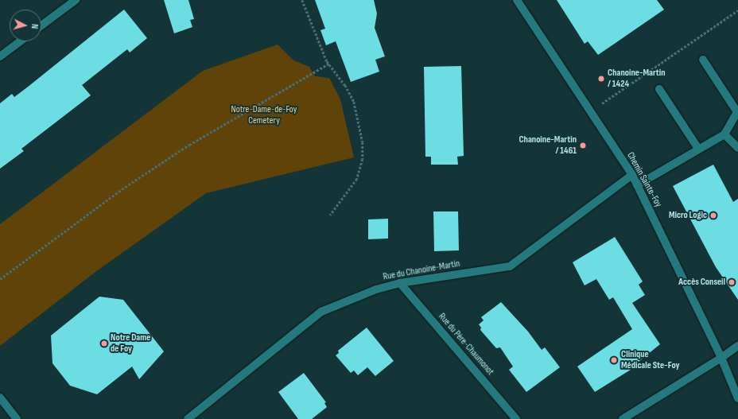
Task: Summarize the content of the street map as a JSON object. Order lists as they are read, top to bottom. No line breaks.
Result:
{"streets":{"street":["Chemin Sainte-Foy","Rue du Chanoine-Martin","Rue du Père-Chaumonot"]},"crossings":[["Chemin Sainte-Foy","Rue du Chanoine-Martin"],["Rue du Chanoine-Martin","Rue du Père-Chaumonot"]],"parks":["Notre-Dame-de-Foy Cemetery"],"places":["Chanoine-Martin / 1424","Chanoine-Martin / 1461","Micro Logic","Accès Conseil","Notre Dame de Foy","Clinique Médicale Ste-Foy"],"north":"right"}
